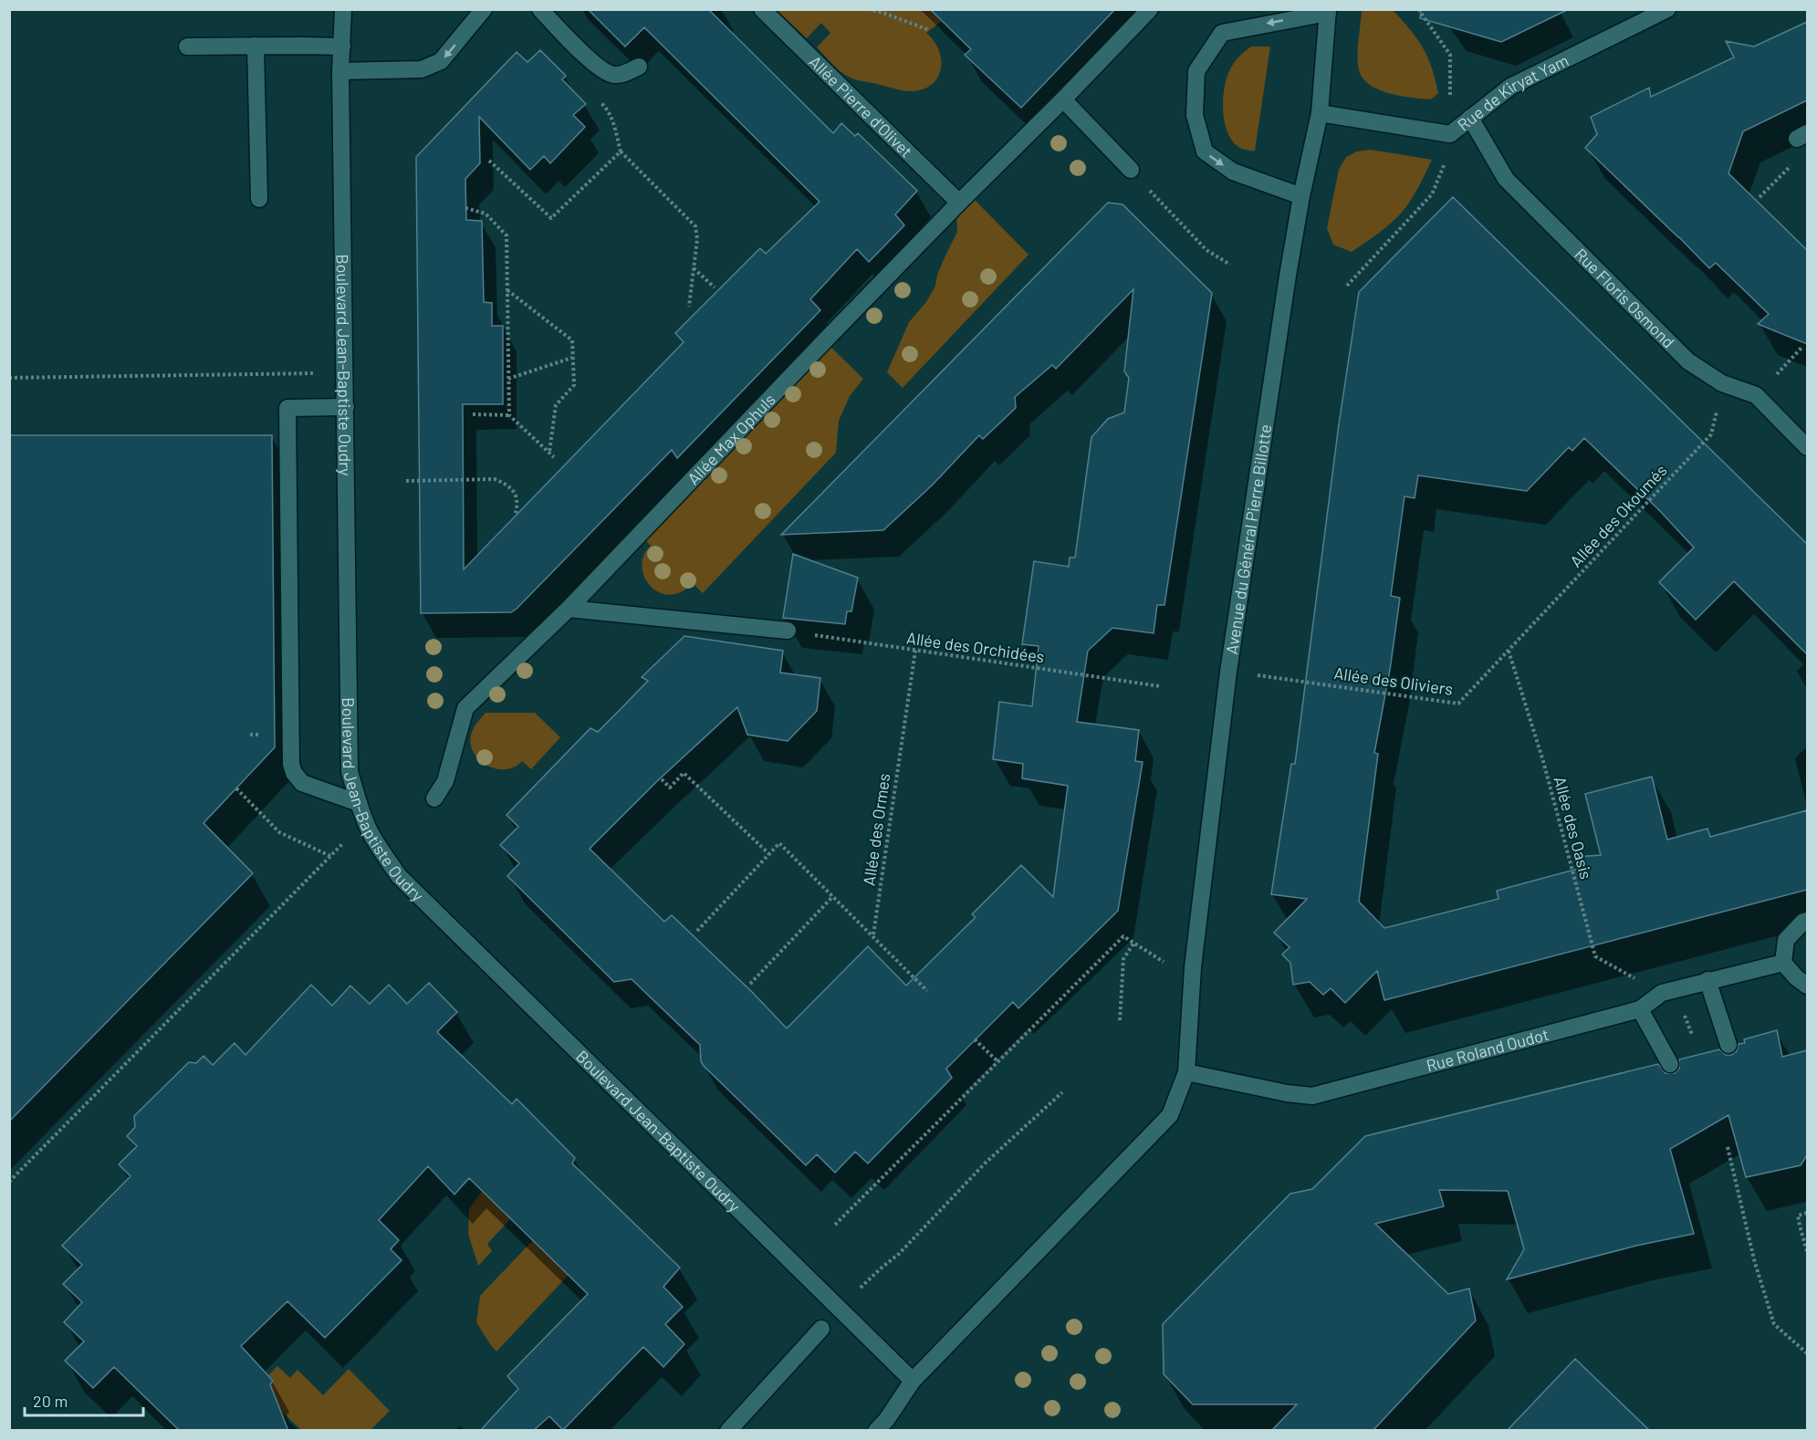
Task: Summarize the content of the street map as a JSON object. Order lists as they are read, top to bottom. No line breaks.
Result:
{"streets":{"street":["Rue de Kiryat Yam","Allée Pierre d'Olivet","Rue Floris Osmond","Boulevard Jean-Baptiste Oudry","Allée Max Ophuls","Avenue du Général Pierre Billotte","Rue Roland Oudot"],"path":["Allée des Okoumés","Allée des Orchidées","Allée des Oliviers","Allée des Oasis","Allée des Ormes"]},"crossings":[["Rue de Kiryat Yam","Rue Floris Osmond"],["Rue de Kiryat Yam","Avenue du Général Pierre Billotte"],["Allée Pierre d'Olivet","Allée Max Ophuls"],["Rue Floris Osmond","Allée des Okoumés"],["Boulevard Jean-Baptiste Oudry","Avenue du Général Pierre Billotte"],["Allée des Okoumés","Allée des Oliviers"],["Allée des Okoumés","Allée des Oasis"],["Avenue du Général Pierre Billotte","Rue Roland Oudot"],["Allée des Orchidées","Allée des Ormes"],["Allée des Oliviers","Allée des Oasis"]],"scale_bar":"20 m"}
